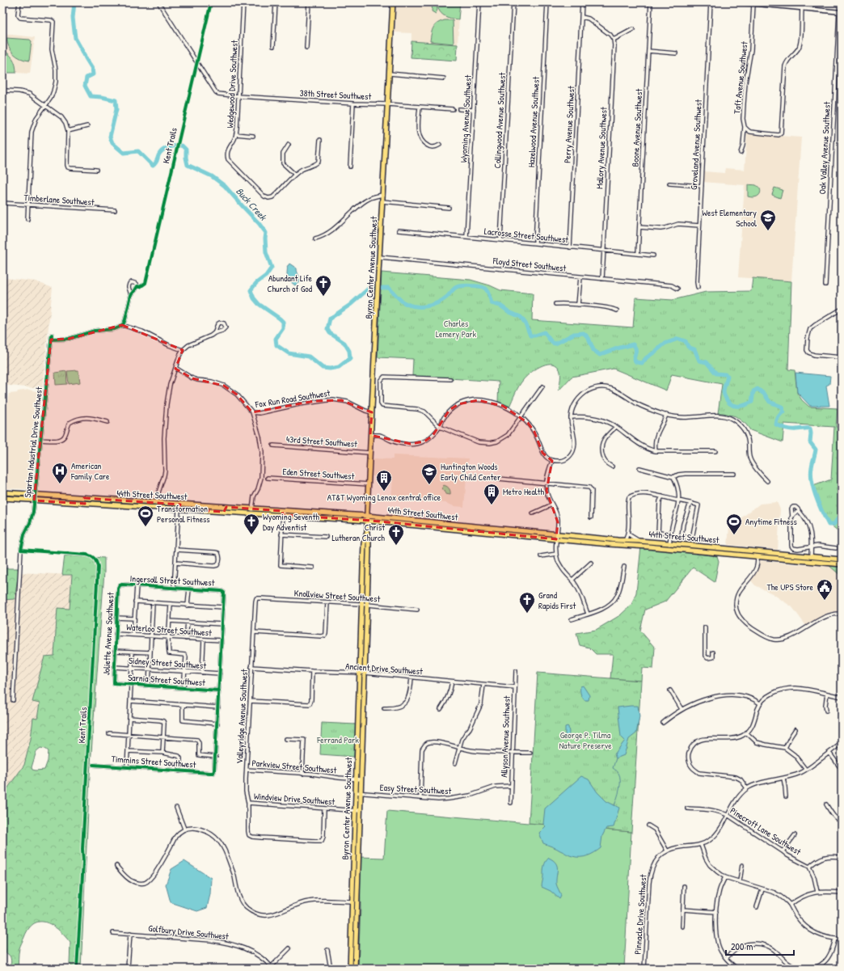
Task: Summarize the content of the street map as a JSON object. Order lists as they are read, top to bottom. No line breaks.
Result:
{"streets":{"main road":["Byron Center Avenue Southwest","44th Street Southwest"],"street":["Taft Avenue Southwest","Wedgewood Drive Southwest","38th Street Southwest","Wyoming Avenue Southwest","Collingwood Avenue Southwest","Hazelwood Avenue Southwest","Perry Avenue Southwest","Boone Avenue Southwest","Groveland Avenue Southwest","Mallory Avenue Southwest","Oak Valley Avenue Southwest","Timberlane Southwest","Lacrosse Street Southwest","Floyd Street Southwest","Fox Run Road Southwest","43rd Street Southwest","Spartan Industrial Drive Southwest","Eden Street Southwest","Ingersoll Street Southwest","Knollview Street Southwest","Waterloo Street Southwest","Joliette Avenue Southwest","Sidney Street Southwest","Ancient Drive Southwest","Sarnia Street Southwest","Valleyridge Avenue Southwest","Allyson Avenue Southwest","Timmins Street Southwest","Parkview Street Southwest","Easy Street Southwest","Windview Drive Southwest","Pinecroft Lane Southwest","Pinnacle Drive Southwest","Golfbury Drive Southwest"],"cycle path":["Kent Trails"]},"crossings":[["Wedgewood Drive Southwest","38th Street Southwest"],["38th Street Southwest","Byron Center Avenue Southwest"],["Wyoming Avenue Southwest","Lacrosse Street Southwest"],["Collingwood Avenue Southwest","Lacrosse Street Southwest"],["Hazelwood Avenue Southwest","Lacrosse Street Southwest"],["Perry Avenue Southwest","Lacrosse Street Southwest"],["Boone Avenue Southwest","Lacrosse Street Southwest"],["Mallory Avenue Southwest","Lacrosse Street Southwest"],["Mallory Avenue Southwest","Floyd Street Southwest"],["Floyd Street Southwest","Byron Center Avenue Southwest"],["Byron Center Avenue Southwest","Fox Run Road Southwest"],["Byron Center Avenue Southwest","43rd Street Southwest"],["Byron Center Avenue Southwest","Eden Street Southwest"],["Byron Center Avenue Southwest","44th Street Southwest"],["Byron Center Avenue Southwest","Knollview Street Southwest"],["Byron Center Avenue Southwest","Ancient Drive Southwest"],["Byron Center Avenue Southwest","Parkview Street Southwest"],["Byron Center Avenue Southwest","Easy Street Southwest"],["Byron Center Avenue Southwest","Windview Drive Southwest"],["Spartan Industrial Drive Southwest","44th Street Southwest"],["Ingersoll Street Southwest","Joliette Avenue Southwest"],["Knollview Street Southwest","Valleyridge Avenue Southwest"],["Waterloo Street Southwest","Joliette Avenue Southwest"],["Joliette Avenue Southwest","Sidney Street Southwest"],["Joliette Avenue Southwest","Sarnia Street Southwest"],["Ancient Drive Southwest","Valleyridge Avenue Southwest"],["Ancient Drive Southwest","Allyson Avenue Southwest"],["Valleyridge Avenue Southwest","Parkview Street Southwest"],["Valleyridge Avenue Southwest","Windview Drive Southwest"],["Allyson Avenue Southwest","Easy Street Southwest"]],"water":["Buck Creek"],"parks":["Charles Lemery Park","George P. Tilma Nature Preserve","Ferrand Park"],"places":{"school or university":["West Elementary School","Huntington Woods Early Child Center"],"church":["Abundant Life Church of God","Wyoming Seventh Day Adventist","Christ Lutheran Church","Grand Rapids First"],"hospital":["American Family Care"],"building":["AT&T Wyoming Lenox central office","Metro Health"],"sports":["Transformation Personal Fitness","Anytime Fitness"],"public building":["The UPS Store"]},"scale_bar":"200 m"}
